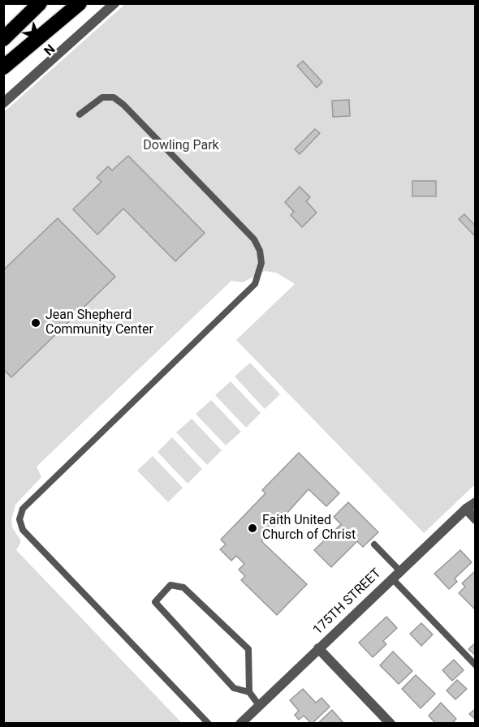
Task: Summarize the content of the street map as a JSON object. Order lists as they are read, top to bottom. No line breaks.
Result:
{"streets":{"street":["175TH STREET"]},"parks":["Dowling Park"],"places":["Jean Shepherd Community Center","Faith United Church of Christ"],"north":"bottom right"}
